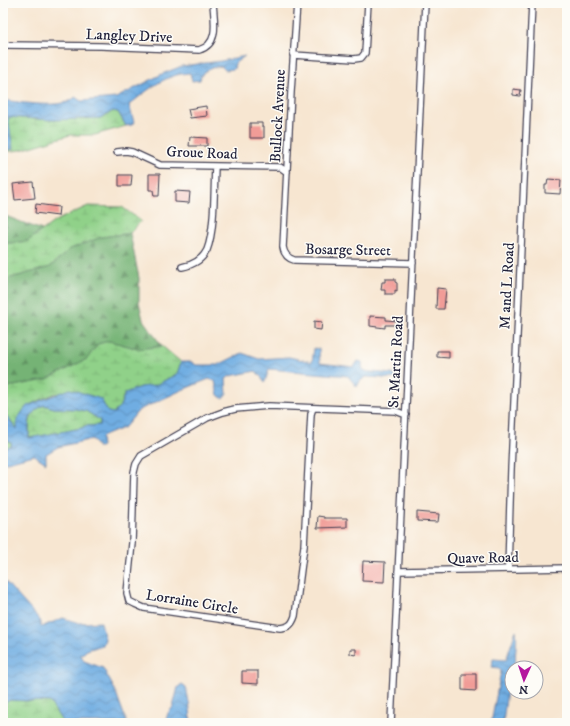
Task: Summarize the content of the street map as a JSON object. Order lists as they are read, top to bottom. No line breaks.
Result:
{"streets":{"street":["Langley Drive","Bullock Avenue","Groue Road","Bosarge Street","M and L Road","St Martin Road","Quave Road","Lorraine Circle"]},"crossings":[["Bullock Avenue","Groue Road"],["Bullock Avenue","Bosarge Street"],["Bosarge Street","St Martin Road"],["M and L Road","Quave Road"],["St Martin Road","Quave Road"],["St Martin Road","Lorraine Circle"]],"north":"bottom"}
